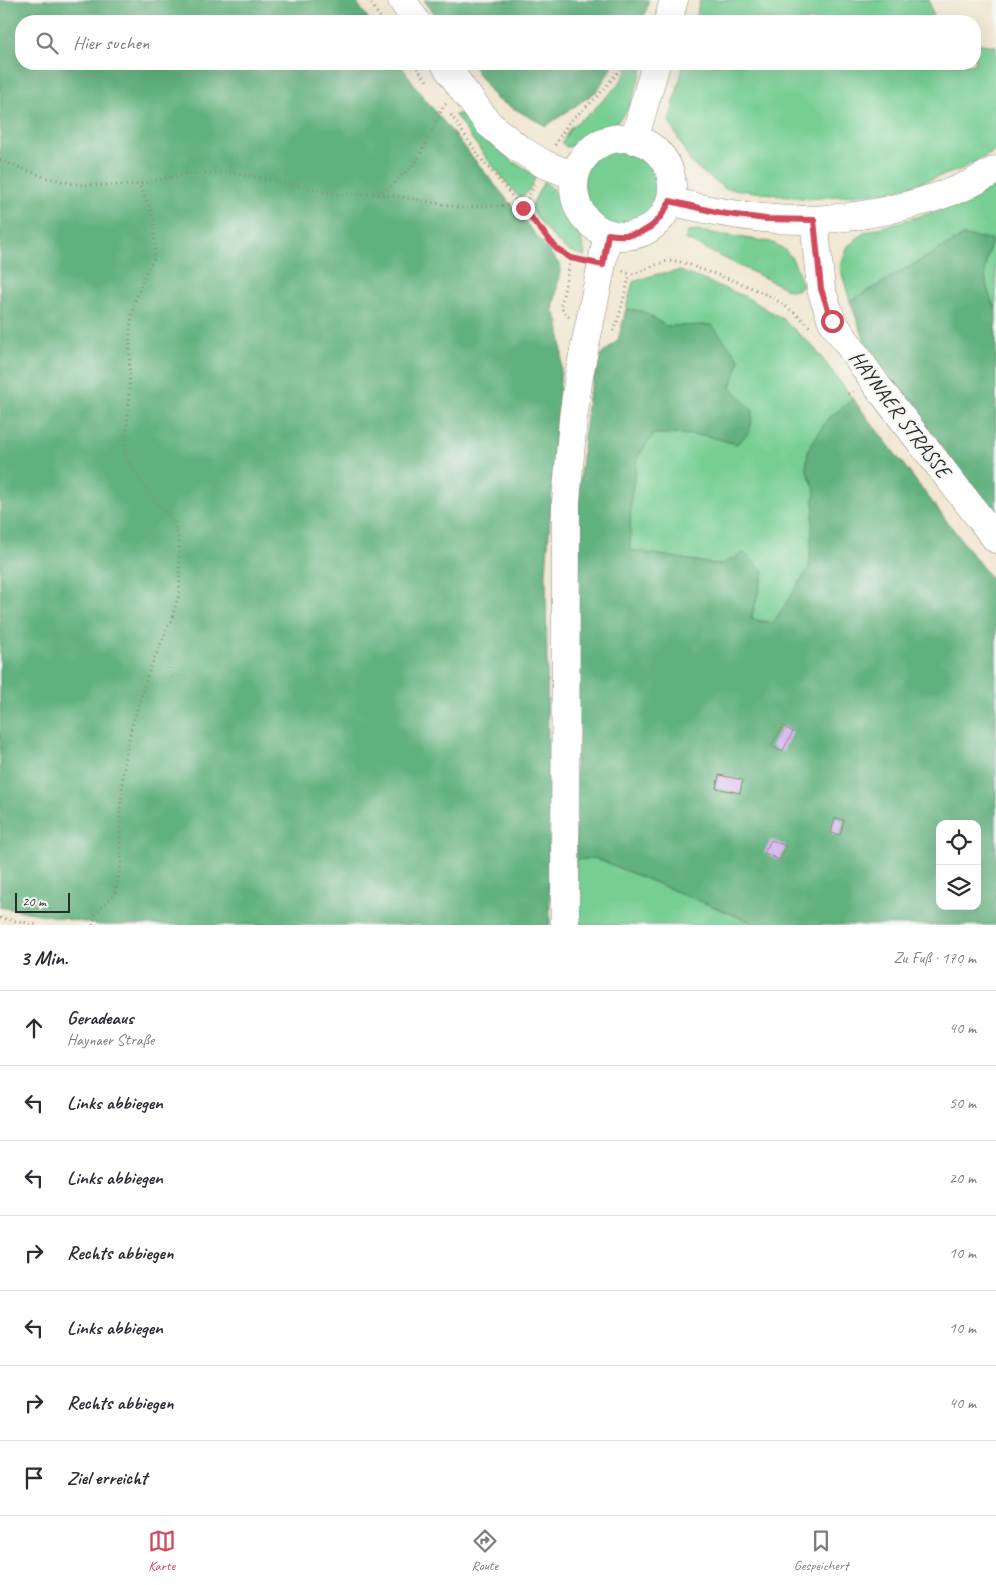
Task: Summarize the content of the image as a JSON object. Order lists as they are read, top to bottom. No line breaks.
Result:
{"streets":{"street":["HAYNAER STRASSE"]},"scale_bar":"20 m","page":{"search":"Hier suchen","scale":"20 m","heading":["3 Min.","Zu Fuß · 170 m"],"list":[["Geradeaus","Haynaer Straße","40 m"],["Links abbiegen","50 m"],["Links abbiegen","20 m"],["Rechts abbiegen","10 m"],["Links abbiegen","10 m"],["Rechts abbiegen","40 m"],"Ziel erreicht"],"nav":["Karte","Route","Gespeichert"]}}
